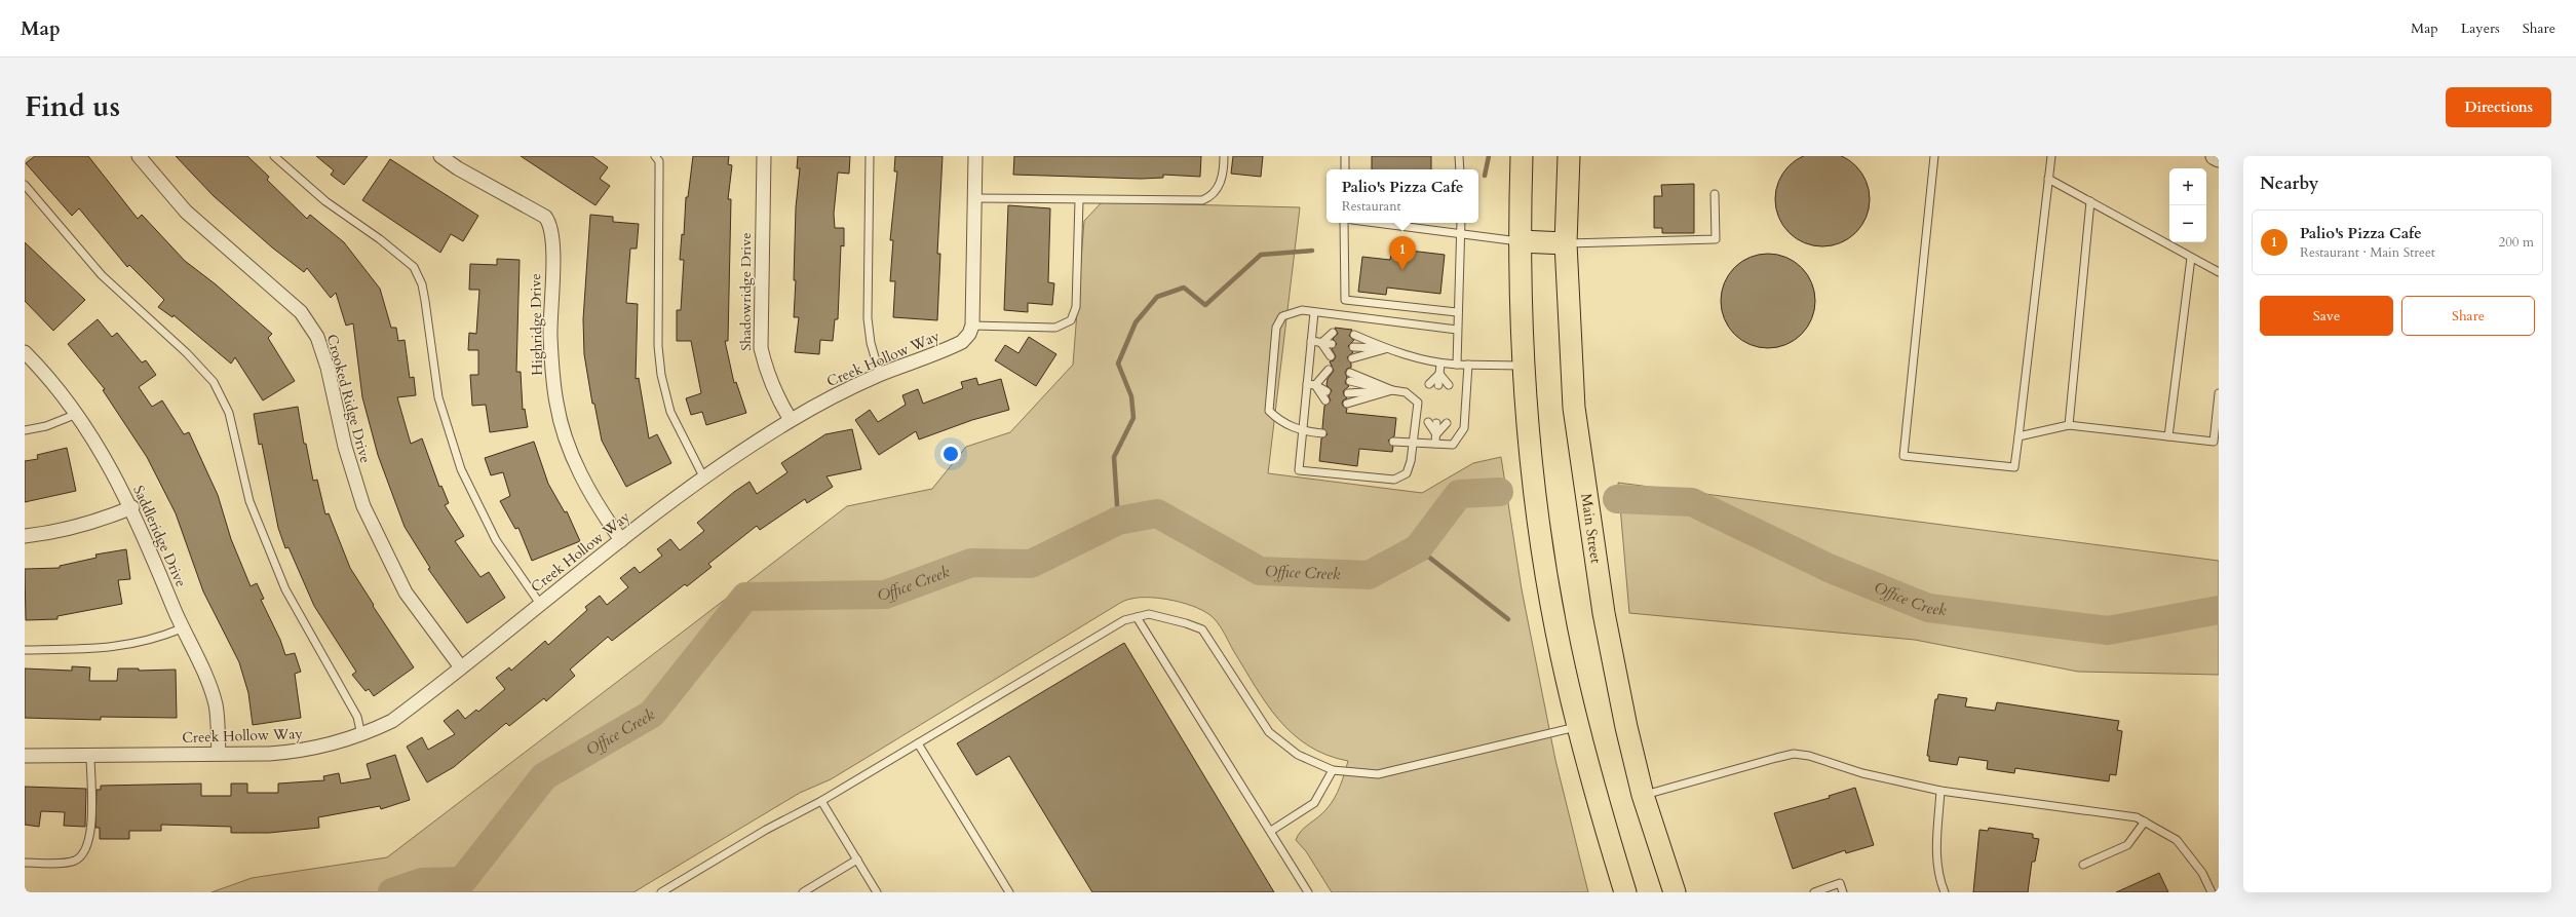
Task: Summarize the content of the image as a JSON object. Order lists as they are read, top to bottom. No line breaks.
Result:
{"streets":{"main road":["Main Street"],"street":["Shadowridge Drive","Highridge Drive","Creek Hollow Way","Crooked Ridge Drive","Saddleridge Drive"]},"crossings":[["Shadowridge Drive","Creek Hollow Way"],["Highridge Drive","Creek Hollow Way"],["Creek Hollow Way","Crooked Ridge Drive"],["Creek Hollow Way","Saddleridge Drive"]],"water":["Office Creek"],"page":{"header":"Map","nav":["Map","Layers","Share"],"title":"Find us","buttons":["Directions",["Save","Share"]],"heading":"Nearby","map_buttons":["+","−"],"popup":["Palio's Pizza Cafe","Restaurant"],"list":[{"mark":"1","name":"Palio's Pizza Cafe","note":"Restaurant · Main Street","value":"200 m"}],"pins":"1"}}
